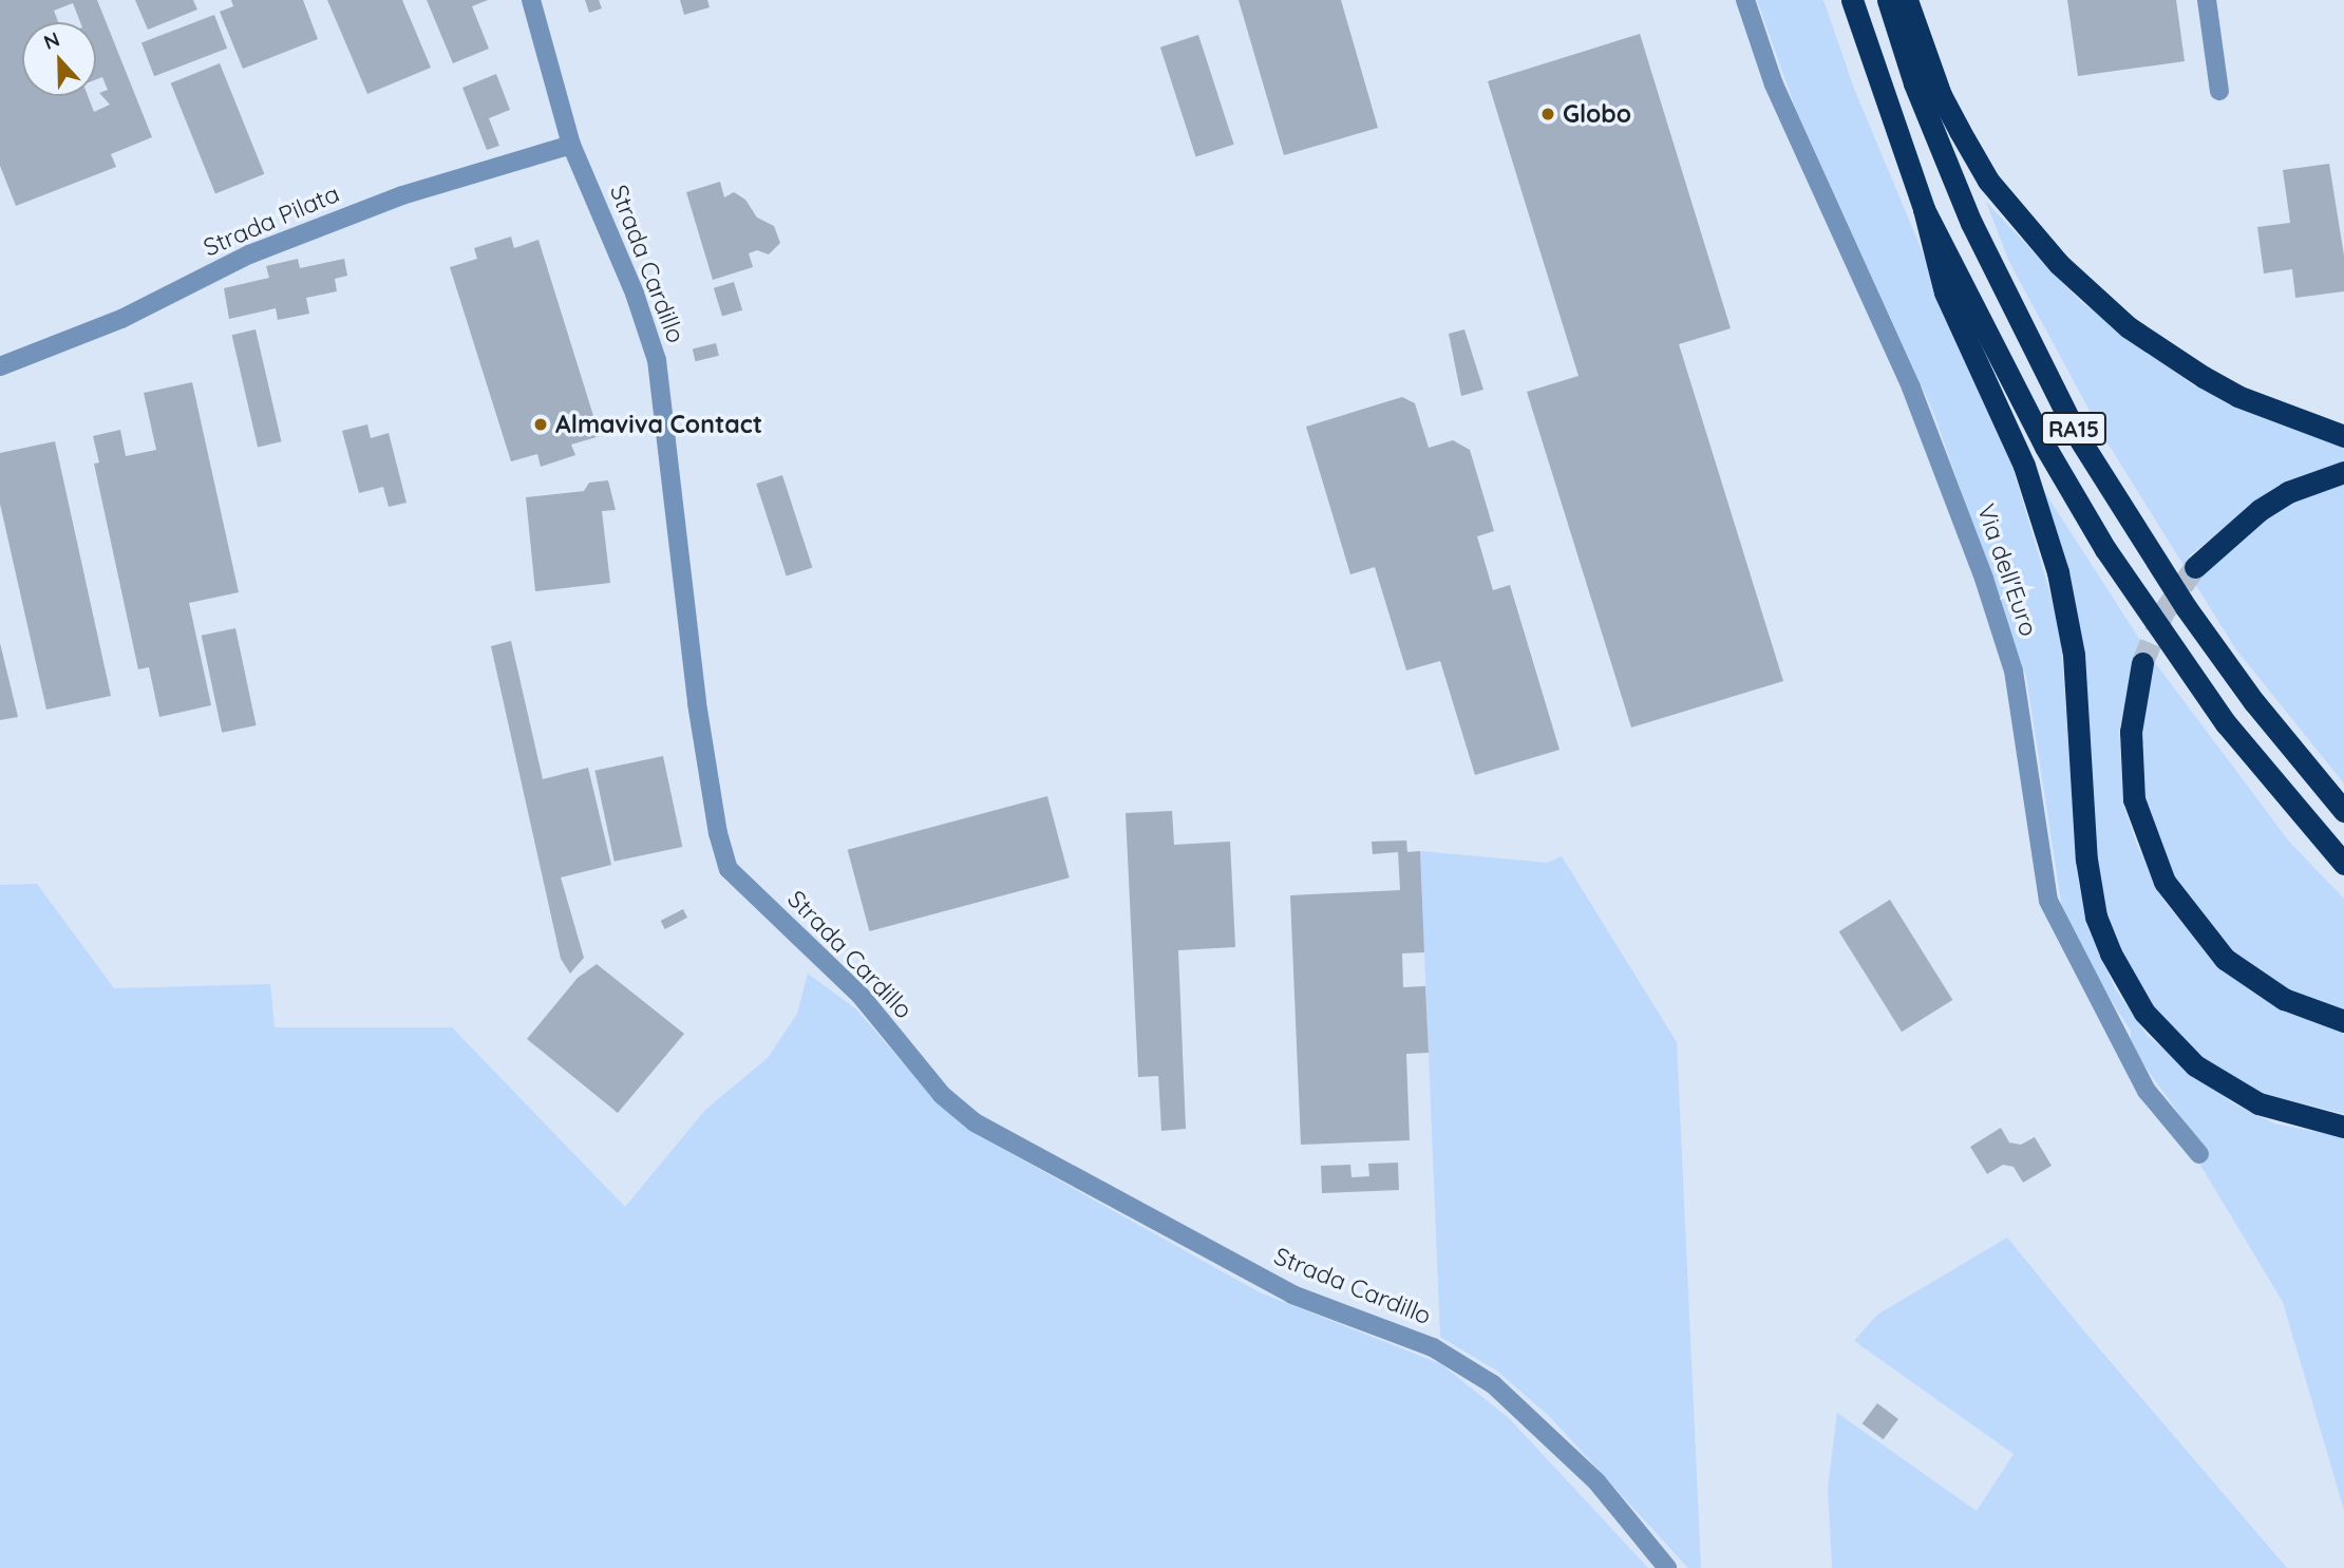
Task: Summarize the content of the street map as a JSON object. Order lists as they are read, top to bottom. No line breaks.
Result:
{"streets":{"highway":["RA15"],"street":["Strada Pilata","Strada Cardillo","Via dell'Euro"]},"crossings":[["Strada Pilata","Strada Cardillo"]],"places":["Globo","Almaviva Contact"],"north":"top"}
